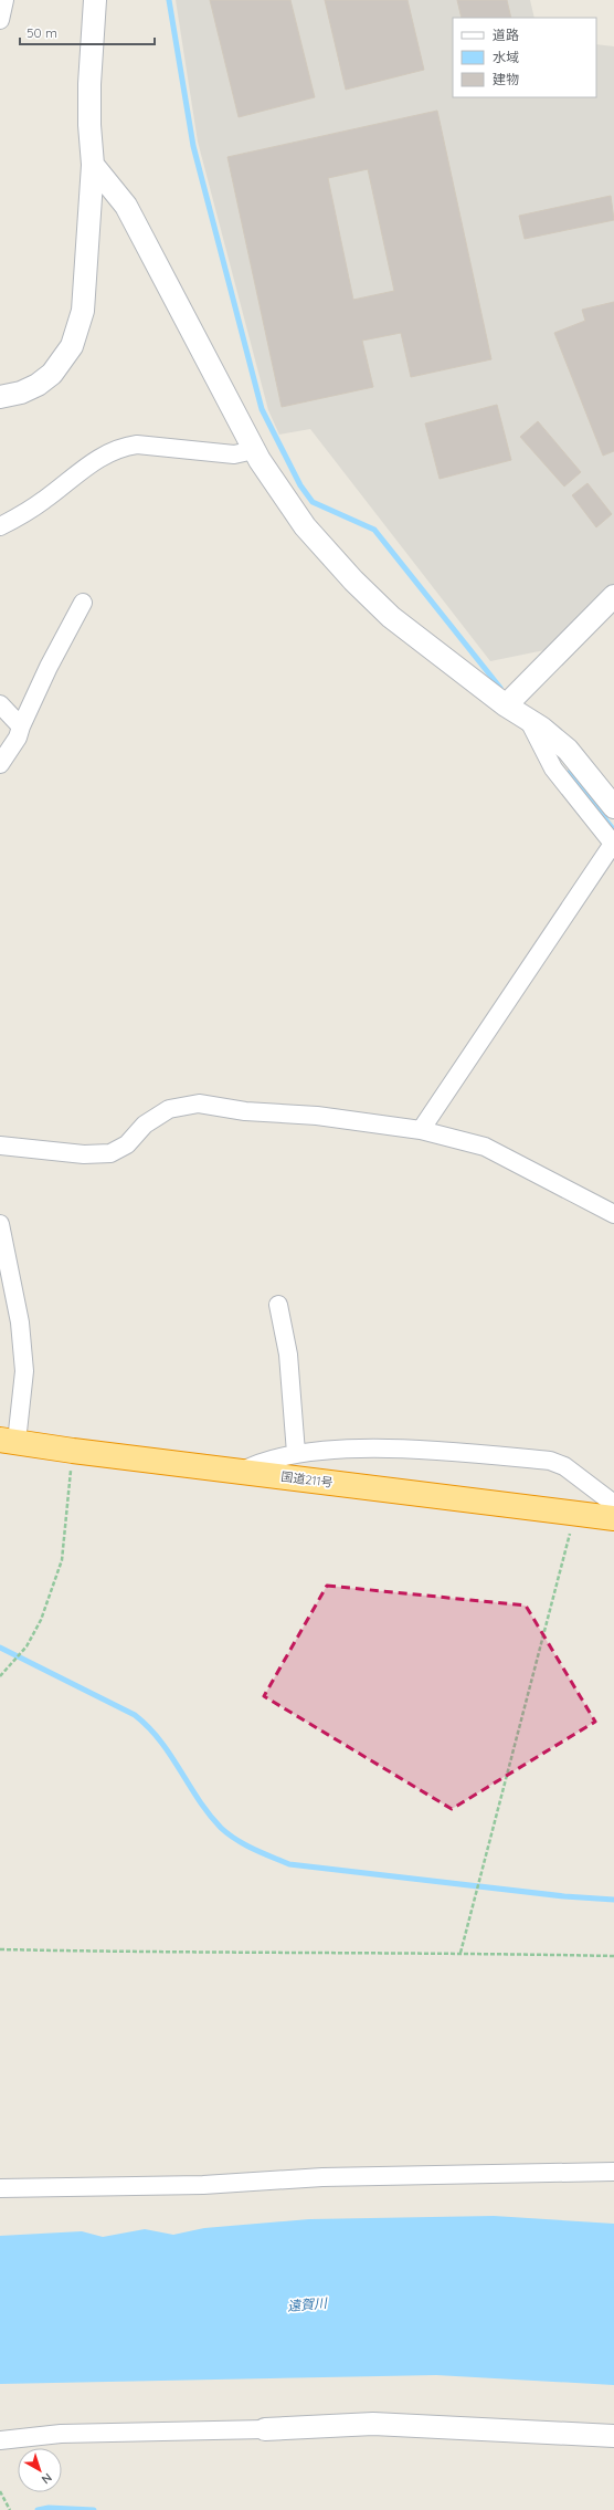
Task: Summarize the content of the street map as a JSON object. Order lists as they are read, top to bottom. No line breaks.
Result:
{"streets":{"highway":["国道211号"]},"water":["遠賀川"],"legend":["道路","水域","建物"],"scale_bar":"50 m","north":"bottom right"}
